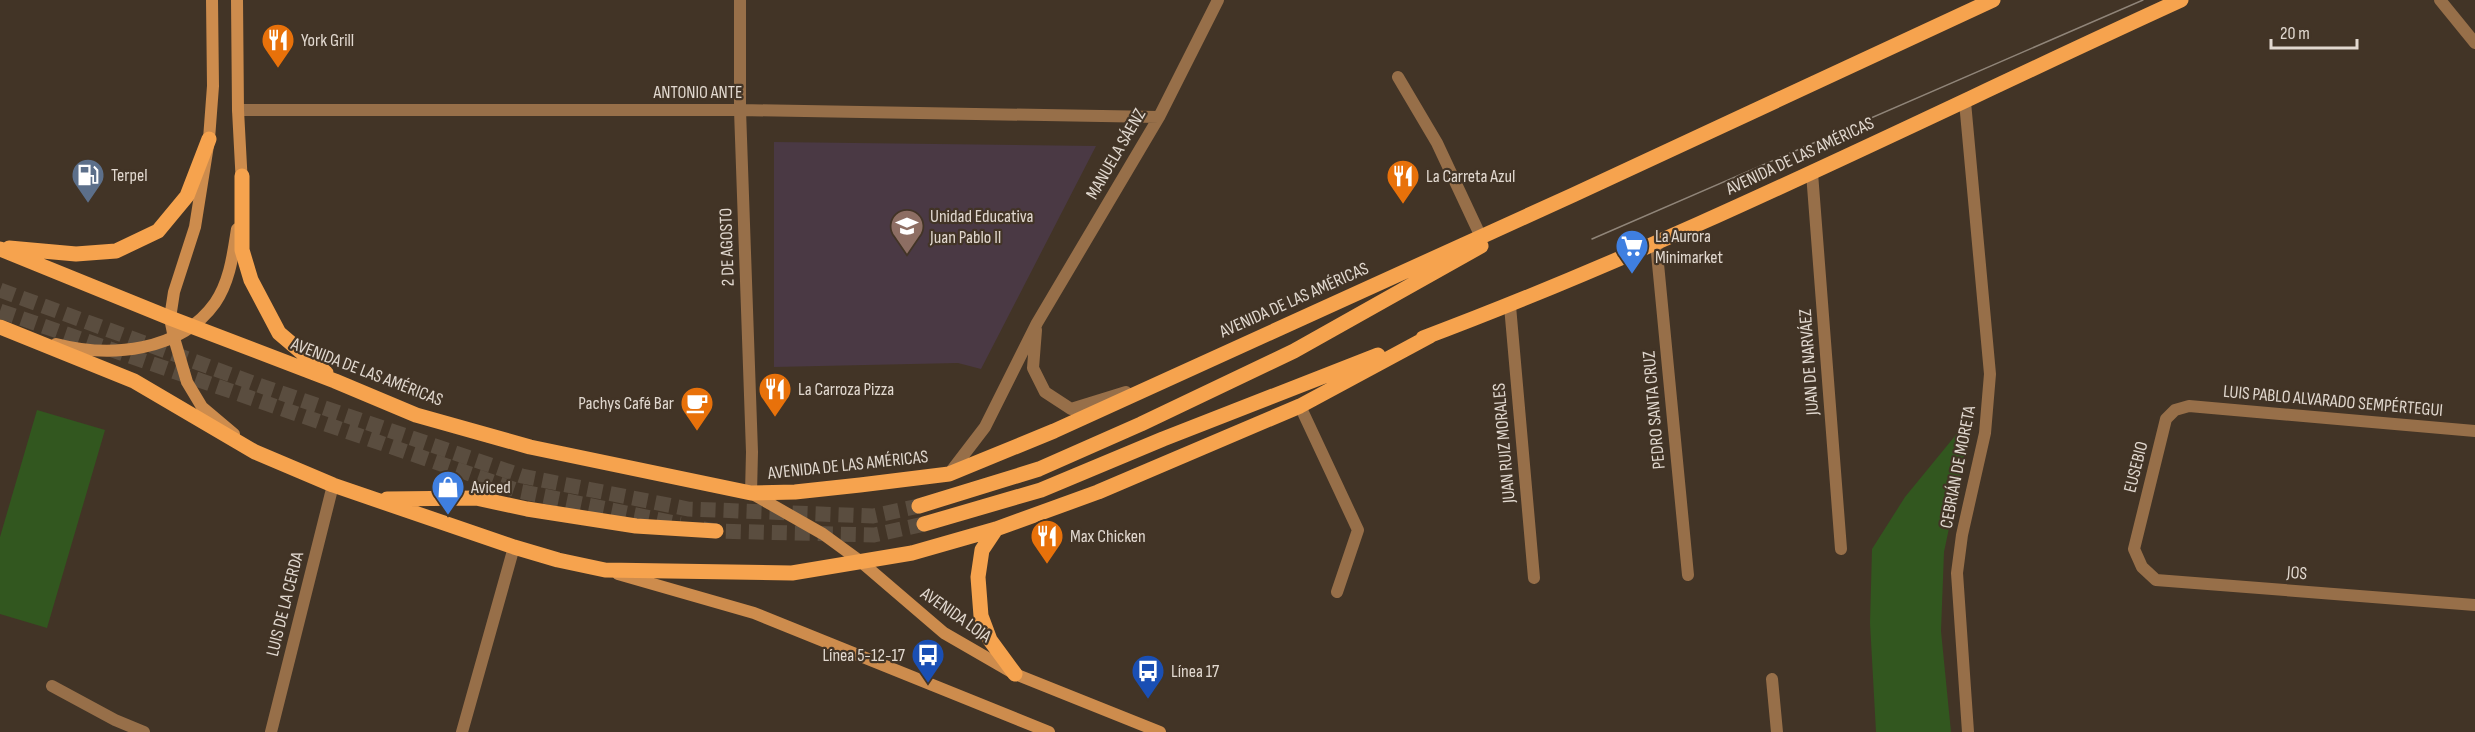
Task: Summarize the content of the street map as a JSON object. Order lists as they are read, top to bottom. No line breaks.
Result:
{"streets":{"main road":["AVENIDA DE LAS AMÉRICAS"],"street":["ANTONIO ANTE","MANUELA SÁENZ","2 DE AGOSTO","JUAN DE NARVÁEZ","LUIS PABLO ALVARADO SEMPÉRTEGUI","PEDRO SANTA CRUZ","JUAN RUIZ MORALES","CEBRIÁN DE MORETA","EUSEBIO","JOS","LUIS DE LA CERDA","AVENIDA LOJA"]},"crossings":[["ANTONIO ANTE","MANUELA SÁENZ"],["ANTONIO ANTE","2 DE AGOSTO"],["MANUELA SÁENZ","AVENIDA DE LAS AMÉRICAS"],["AVENIDA DE LAS AMÉRICAS","2 DE AGOSTO"],["AVENIDA DE LAS AMÉRICAS","JUAN DE NARVÁEZ"],["AVENIDA DE LAS AMÉRICAS","PEDRO SANTA CRUZ"],["AVENIDA DE LAS AMÉRICAS","JUAN RUIZ MORALES"],["AVENIDA DE LAS AMÉRICAS","CEBRIÁN DE MORETA"],["AVENIDA DE LAS AMÉRICAS","LUIS DE LA CERDA"],["AVENIDA DE LAS AMÉRICAS","AVENIDA LOJA"],["2 DE AGOSTO","AVENIDA LOJA"],["LUIS PABLO ALVARADO SEMPÉRTEGUI","EUSEBIO"],["EUSEBIO","JOS"]],"places":{"restaurant":["York Grill","La Carreta Azul","La Carroza Pizza","Max Chicken"],"fuel station":["Terpel"],"school or university":["Unidad Educativa Juan Pablo II"],"supermarket":["La Aurora Minimarket"],"cafe":["Pachys Café Bar"],"shop":["Aviced"],"bus stop":["Línea 5-12-17","Línea 17"]},"scale_bar":"20 m"}
